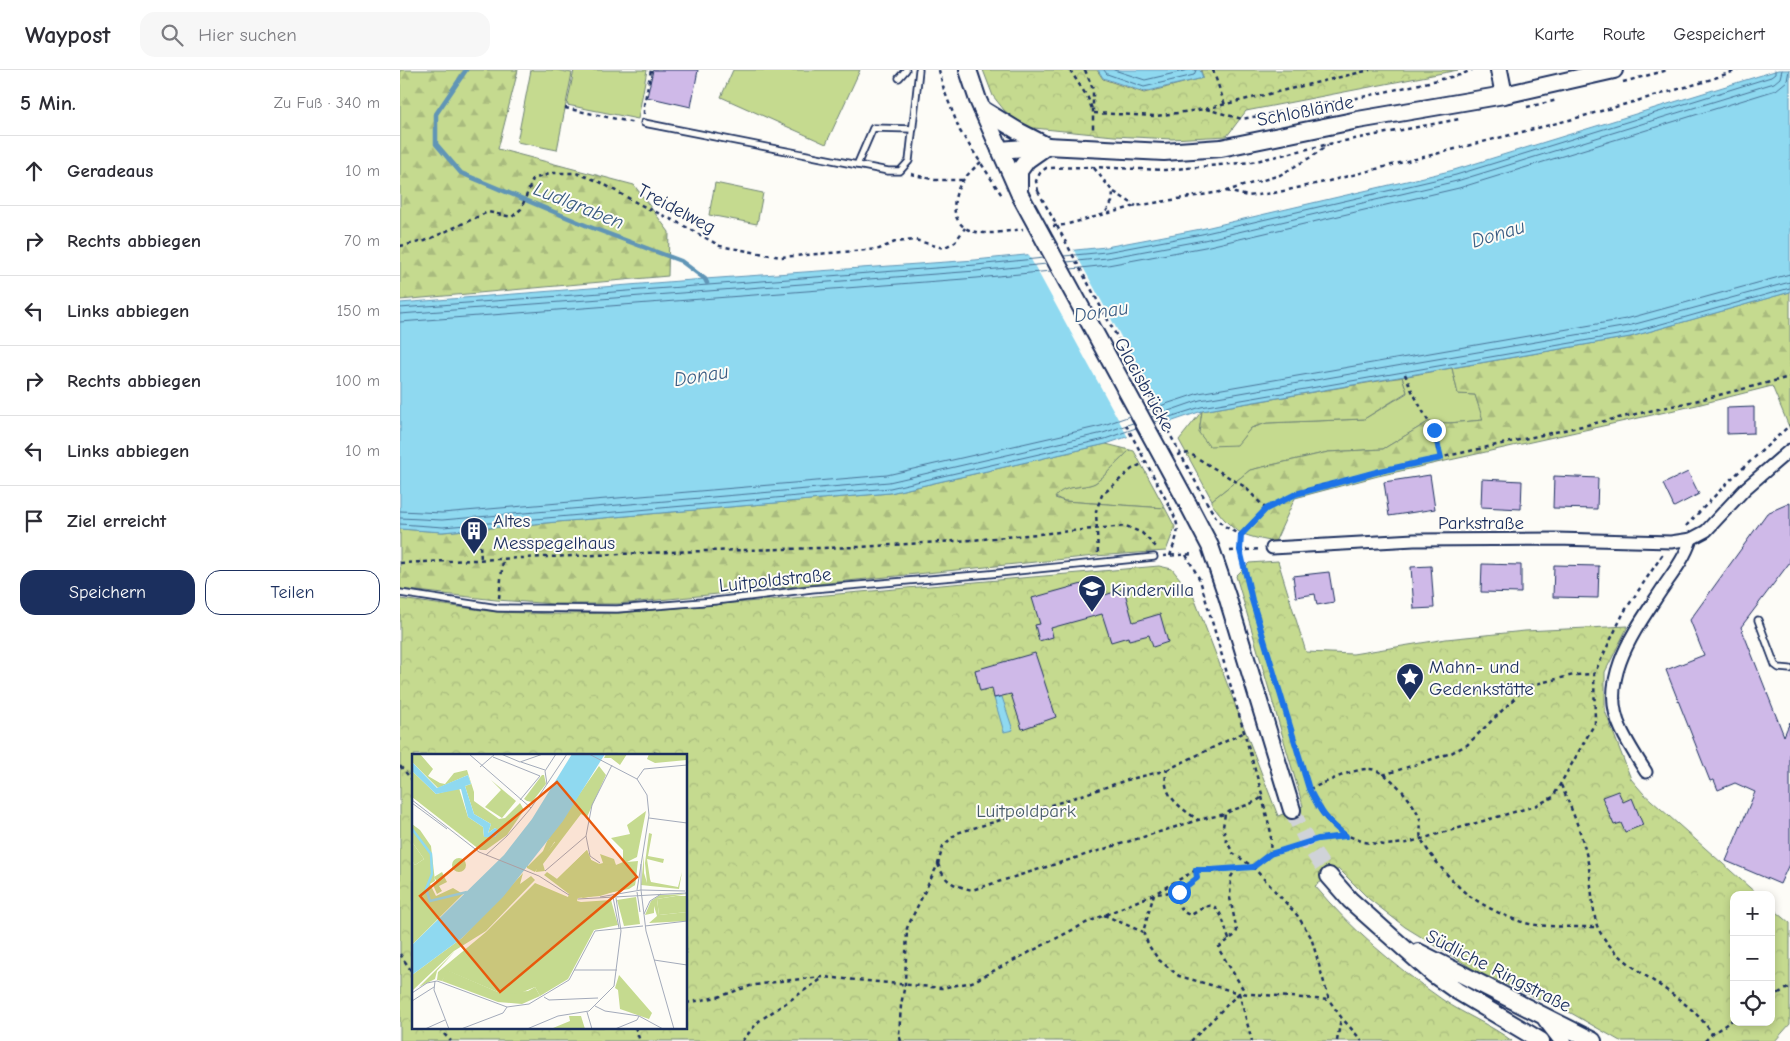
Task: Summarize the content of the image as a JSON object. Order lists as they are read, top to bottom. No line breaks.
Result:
{"streets":{"main road":["Schloßlände","Glacisbrücke","Südliche Ringstraße"],"street":["Parkstraße"],"lane":["Luitpoldstraße"],"path":["Treidelweg"]},"crossings":[["Schloßlände","Glacisbrücke"]],"water":["Ludlgraben","Donau"],"parks":["Luitpoldpark"],"places":{"building":["Altes Messpegelhaus"],"school or university":["Kindervilla"],"place":["Mahn- und Gedenkstätte"]},"page":{"header":"Waypost","search":"Hier suchen","nav":["Karte","Route","Gespeichert"],"heading":["5 Min.","Zu Fuß · 340 m"],"list":[["Geradeaus","10 m"],["Rechts abbiegen","70 m"],["Links abbiegen","150 m"],["Rechts abbiegen","100 m"],["Links abbiegen","10 m"],"Ziel erreicht"],"buttons":["Speichern","Teilen"],"map_buttons":["+","−"]}}
